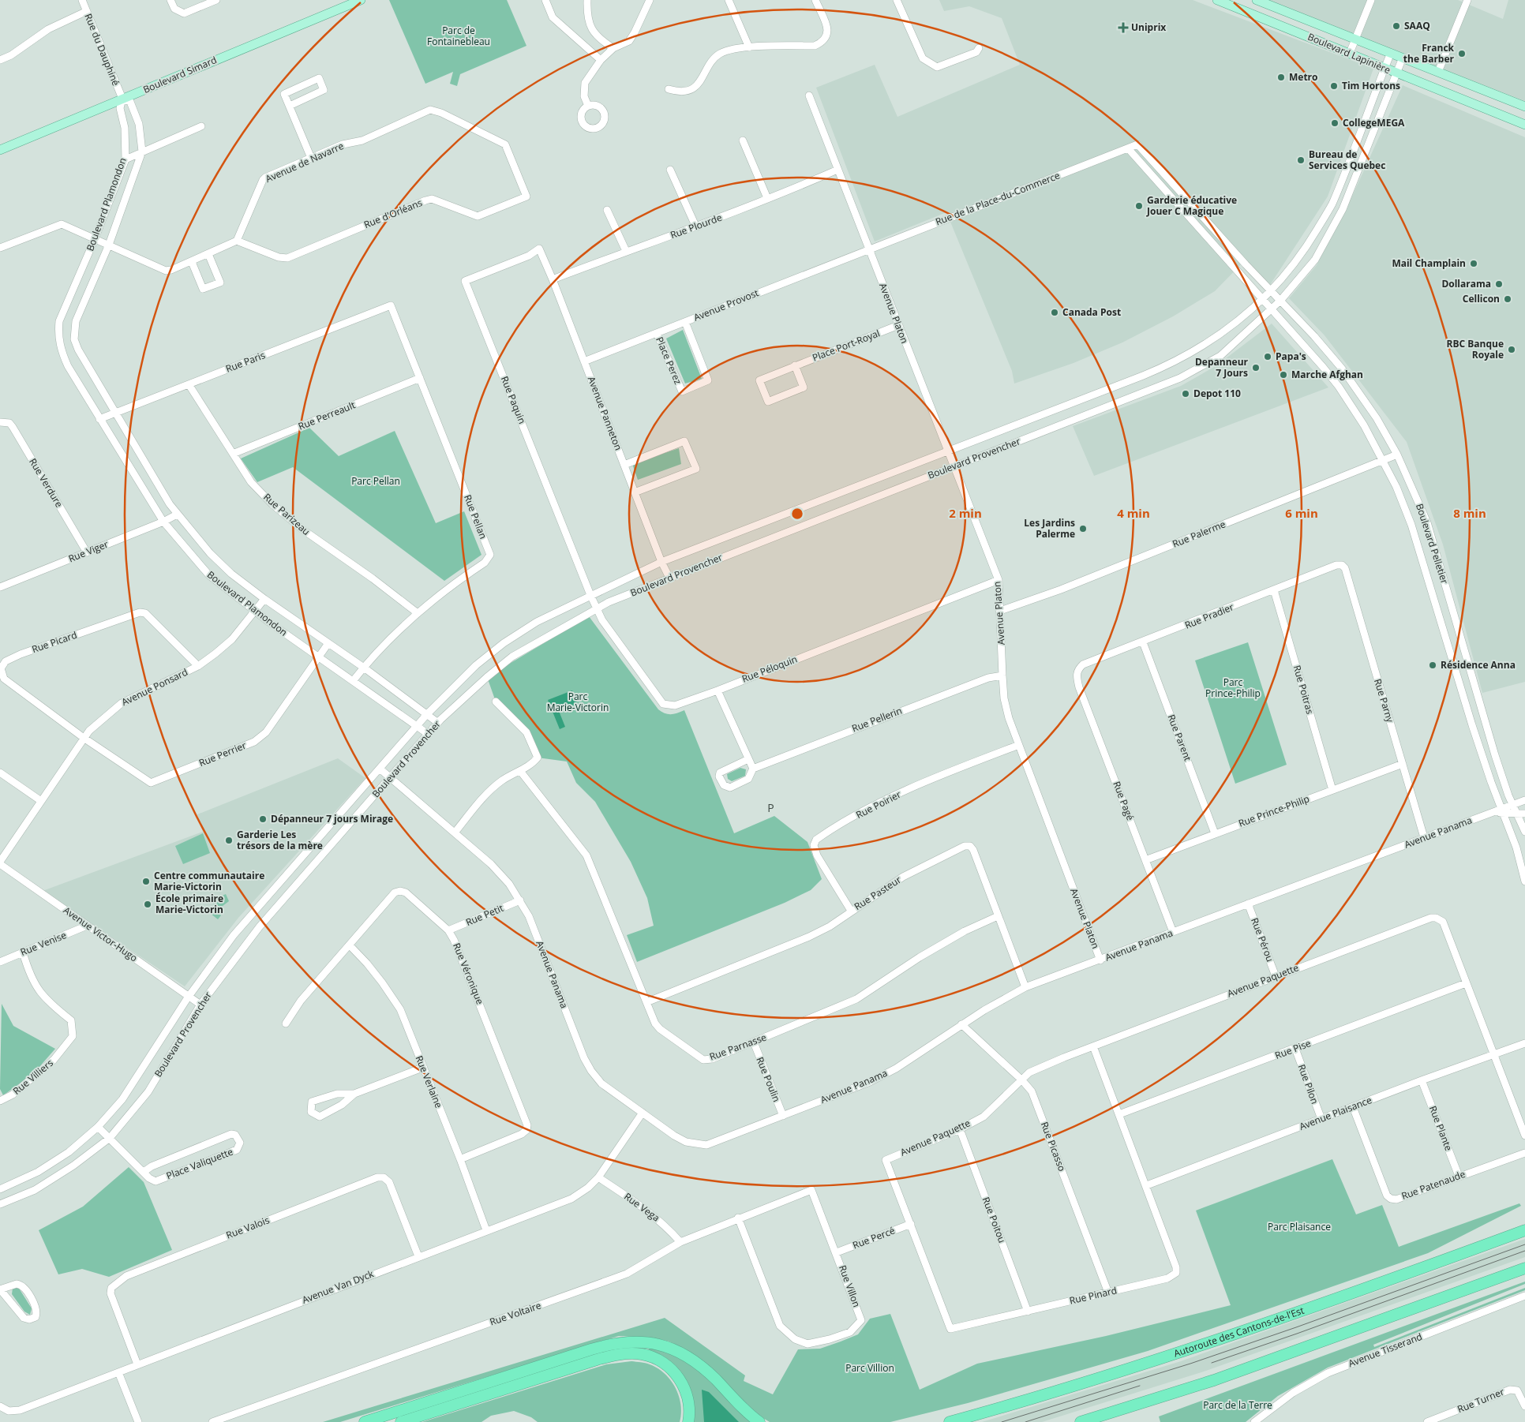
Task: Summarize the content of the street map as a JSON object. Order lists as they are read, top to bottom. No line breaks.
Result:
{"streets":{"highway":["Autoroute des Cantons-de-l'Est"],"main road":["Boulevard Lapinière","Boulevard Simard"],"street":["Rue du Dauphiné","Avenue de Navarre","Rue de la Place-du-Commerce","Boulevard Plamondon","Rue d'Orléans","Rue Plourde","Avenue Provost","Avenue Platon","Place Port-Royal","Place Perez","Rue Paris","Rue Paquin","Avenue Panneton","Rue Perreault","Boulevard Provencher","Rue Verdure","Rue Parizeau","Rue Pellan","Rue Palerme","Boulevard Pelletier","Rue Viger","Rue Pradier","Rue Picard","Rue Péloquin","Avenue Ponsard","Rue Poitras","Rue Parny","Rue Pellerin","Rue Parent","Rue Perrier","Rue Pagé","Rue Poirier","Rue Prince-Philip","Avenue Panama","Rue Pasteur","Rue Petit","Avenue Victor-Hugo","Rue Pérou","Rue Venise","Rue Véronique","Avenue Paquette","Rue Parnasse","Rue Pise","Rue Villiers","Rue Poulin","Rue Verlaine","Rue Pilon","Avenue Plaisance","Rue Plante","Rue Picasso","Place Valiquette","Rue Patenaude","Rue Vega","Rue Poitou","Rue Valois","Rue Percé","Rue Villon","Avenue Van Dyck","Rue Pinard","Rue Voltaire","Avenue Tisserand","Rue Turner"]},"crossings":[["Rue du Dauphiné","Boulevard Simard"],["Rue du Dauphiné","Boulevard Plamondon"],["Boulevard Lapinière","Boulevard Provencher"],["Boulevard Simard","Boulevard Plamondon"],["Avenue de Navarre","Rue d'Orléans"],["Rue de la Place-du-Commerce","Avenue Provost"],["Rue de la Place-du-Commerce","Avenue Platon"],["Rue de la Place-du-Commerce","Boulevard Provencher"],["Rue de la Place-du-Commerce","Boulevard Pelletier"],["Boulevard Plamondon","Rue Paris"],["Boulevard Plamondon","Boulevard Provencher"],["Boulevard Plamondon","Rue Pellan"],["Boulevard Plamondon","Rue Viger"],["Boulevard Plamondon","Avenue Ponsard"],["Boulevard Plamondon","Rue Perrier"],["Rue Plourde","Avenue Platon"],["Rue Plourde","Avenue Panneton"],["Avenue Provost","Avenue Platon"],["Avenue Provost","Place Perez"],["Avenue Provost","Avenue Panneton"],["Avenue Platon","Place Port-Royal"],["Avenue Platon","Boulevard Provencher"],["Avenue Platon","Rue Palerme"],["Avenue Platon","Rue Péloquin"],["Avenue Platon","Rue Pellerin"],["Avenue Platon","Rue Poirier"],["Avenue Platon","Avenue Panama"],["Rue Paris","Rue Parizeau"],["Rue Paris","Rue Pellan"],["Rue Paquin","Avenue Panneton"],["Rue Paquin","Boulevard Provencher"],["Rue Paquin","Rue Péloquin"],["Avenue Panneton","Boulevard Provencher"],["Rue Perreault","Rue Parizeau"],["Rue Perreault","Rue Pellan"],["Boulevard Provencher","Boulevard Pelletier"],["Boulevard Provencher","Rue Péloquin"],["Boulevard Provencher","Avenue Panama"],["Boulevard Provencher","Avenue Victor-Hugo"],["Boulevard Provencher","Place Valiquette"],["Rue Verdure","Rue Viger"],["Rue Parizeau","Rue Pellan"],["Rue Palerme","Boulevard Pelletier"],["Boulevard Pelletier","Avenue Panama"],["Rue Pradier","Rue Poitras"],["Rue Pradier","Rue Parny"],["Rue Pradier","Rue Parent"],["Rue Pradier","Rue Pagé"],["Rue Picard","Avenue Ponsard"],["Rue Picard","Rue Perrier"],["Avenue Ponsard","Rue Perrier"],["Avenue Ponsard","Avenue Victor-Hugo"],["Rue Poitras","Rue Prince-Philip"],["Rue Parny","Rue Prince-Philip"],["Rue Parny","Avenue Panama"],["Rue Parent","Rue Prince-Philip"],["Rue Pagé","Rue Prince-Philip"],["Rue Pagé","Avenue Panama"],["Rue Poirier","Rue Pasteur"],["Avenue Panama","Rue Pasteur"],["Avenue Panama","Rue Petit"],["Avenue Panama","Rue Pérou"],["Avenue Panama","Rue Poulin"],["Avenue Panama","Rue Picasso"],["Avenue Panama","Avenue Van Dyck"],["Rue Pasteur","Rue Parnasse"],["Rue Petit","Rue Véronique"],["Avenue Victor-Hugo","Rue Venise"],["Rue Pérou","Avenue Paquette"],["Rue Venise","Rue Villiers"],["Rue Véronique","Rue Verlaine"],["Avenue Paquette","Rue Pise"],["Avenue Paquette","Avenue Plaisance"],["Avenue Paquette","Rue Picasso"],["Avenue Paquette","Rue Poitou"],["Avenue Paquette","Rue Pinard"],["Rue Parnasse","Rue Poulin"],["Rue Pise","Rue Pilon"],["Rue Pise","Rue Pinard"],["Rue Verlaine","Avenue Van Dyck"],["Rue Pilon","Avenue Plaisance"],["Avenue Plaisance","Rue Plante"],["Avenue Plaisance","Rue Patenaude"],["Avenue Plaisance","Rue Pinard"],["Rue Plante","Rue Patenaude"],["Rue Picasso","Rue Pinard"],["Rue Vega","Avenue Van Dyck"],["Rue Vega","Rue Voltaire"],["Rue Poitou","Rue Pinard"],["Rue Valois","Avenue Van Dyck"],["Rue Percé","Rue Villon"],["Rue Percé","Rue Pinard"],["Rue Villon","Rue Voltaire"]],"districts":["P"],"parks":["Parc de Fontainebleau","Parc Pellan","Parc Prince-Philip","Parc Marie-Victorin","Parc Plaisance","Parc Villion","Parc de la Terre"],"places":{"other":["SAAQ","Franck the Barber","Metro","Tim Hortons","CollegeMEGA","Bureau de Services Quebec","Garderie éducative Jouer C Magique","Mail Champlain","Dollarama","Cellicon","Canada Post","RBC Banque Royale","Papa's","Depanneur 7 Jours","Marche Afghan","Depot 110","Les Jardins Palerme","Résidence Anna","Dépanneur 7 jours Mirage","Garderie Les trésors de la mère","Centre communautaire Marie-Victorin","École primaire Marie-Victorin"],"health":["Uniprix"]},"rings":["2 min","4 min","6 min","8 min"]}
